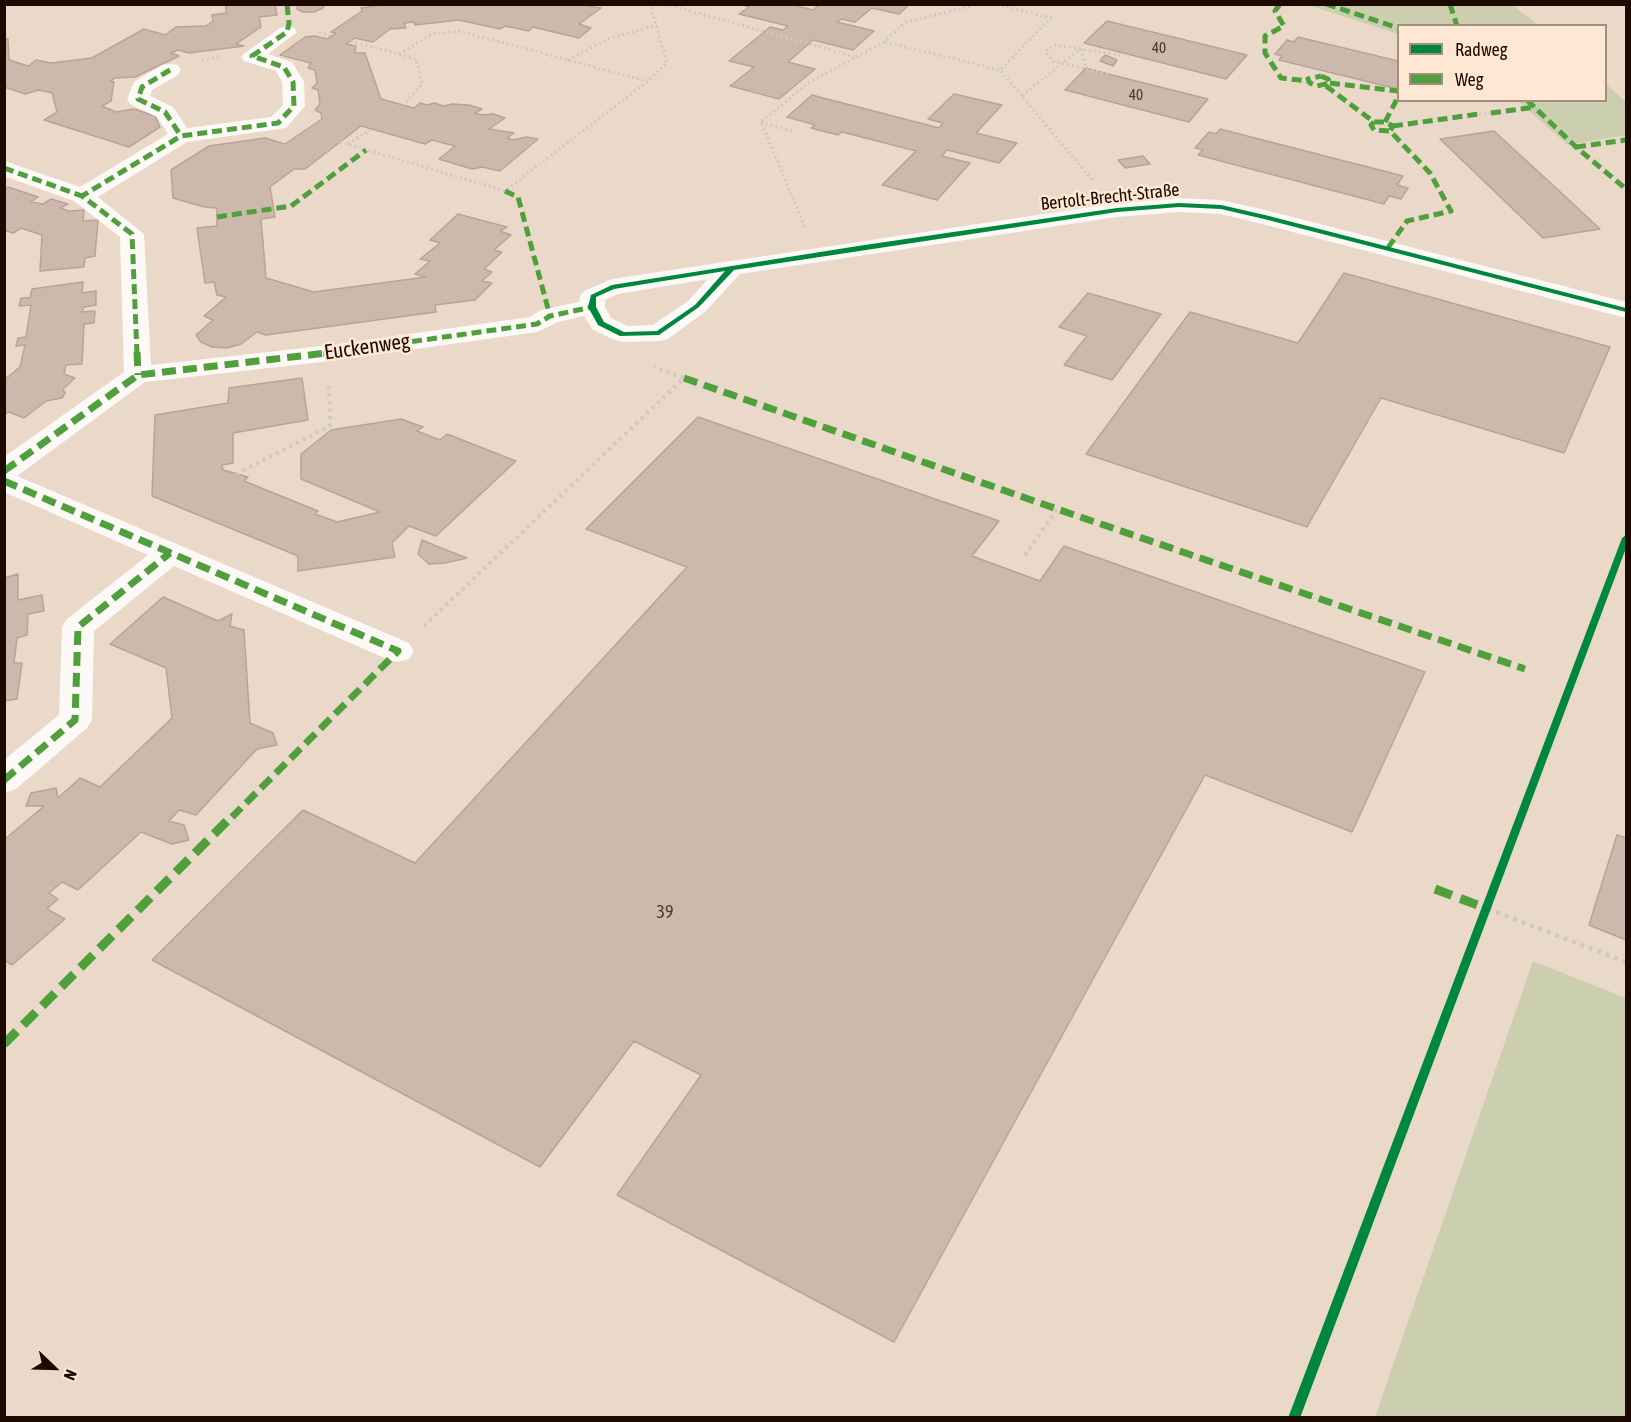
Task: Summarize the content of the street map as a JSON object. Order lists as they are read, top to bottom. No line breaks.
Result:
{"streets":{"street":["Bertolt-Brecht-Straße","Euckenweg"]},"crossings":[["Bertolt-Brecht-Straße","Euckenweg"]],"house_numbers":["40","40","39"],"legend":["Radweg","Weg"],"north":"bottom right"}
